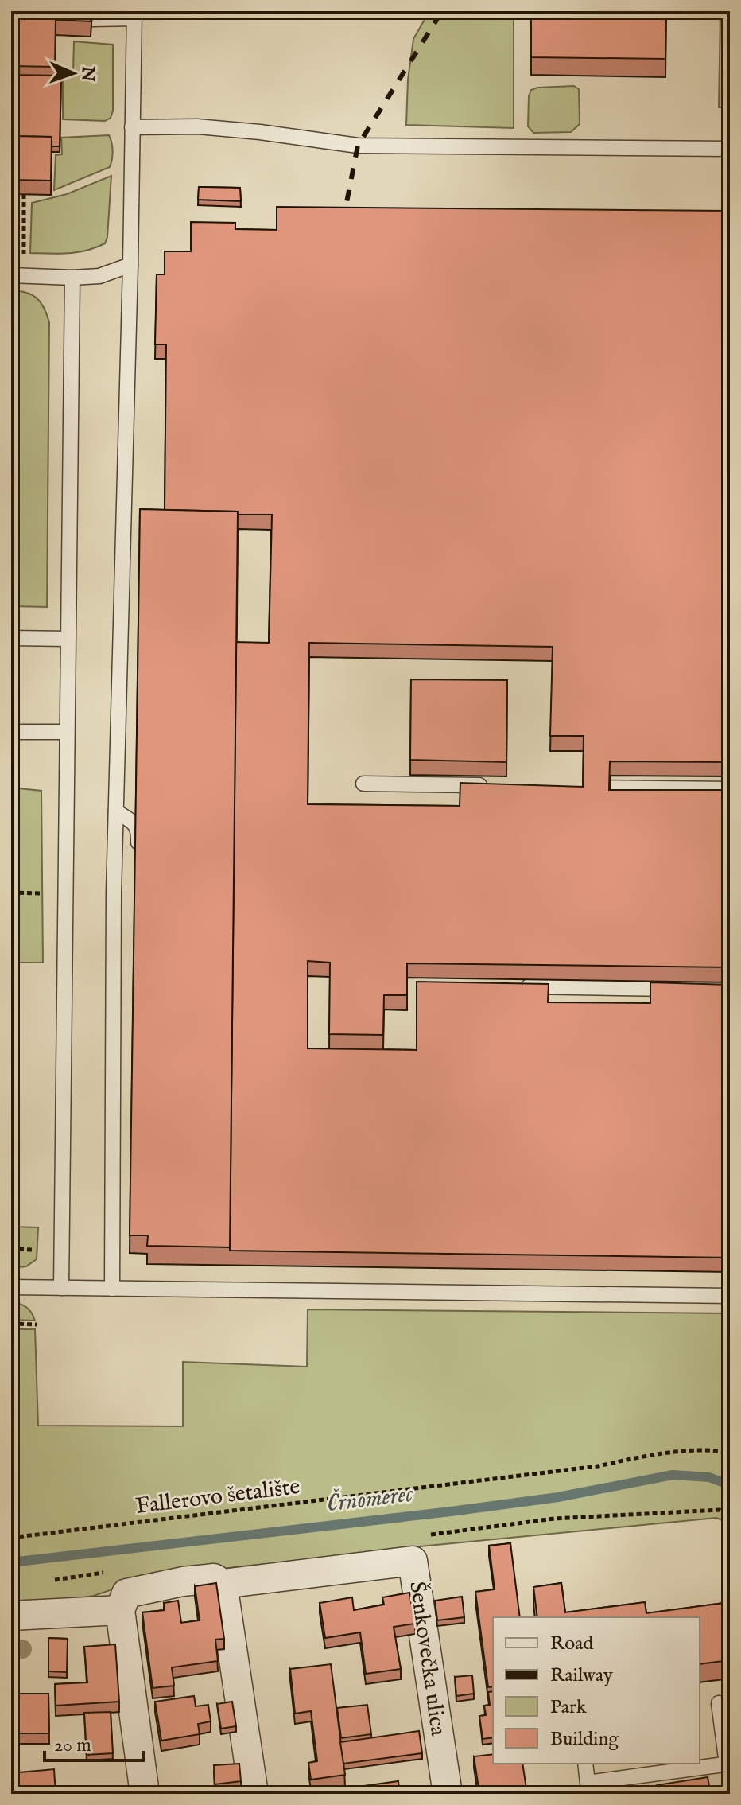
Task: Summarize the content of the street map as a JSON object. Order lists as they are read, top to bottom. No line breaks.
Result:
{"streets":{"street":["Šenkovečka ulica"],"path":["Fallerovo šetalište"]},"water":["Črnomerec"],"legend":["Road","Railway","Park","Building"],"scale_bar":"20 m","north":"right"}
